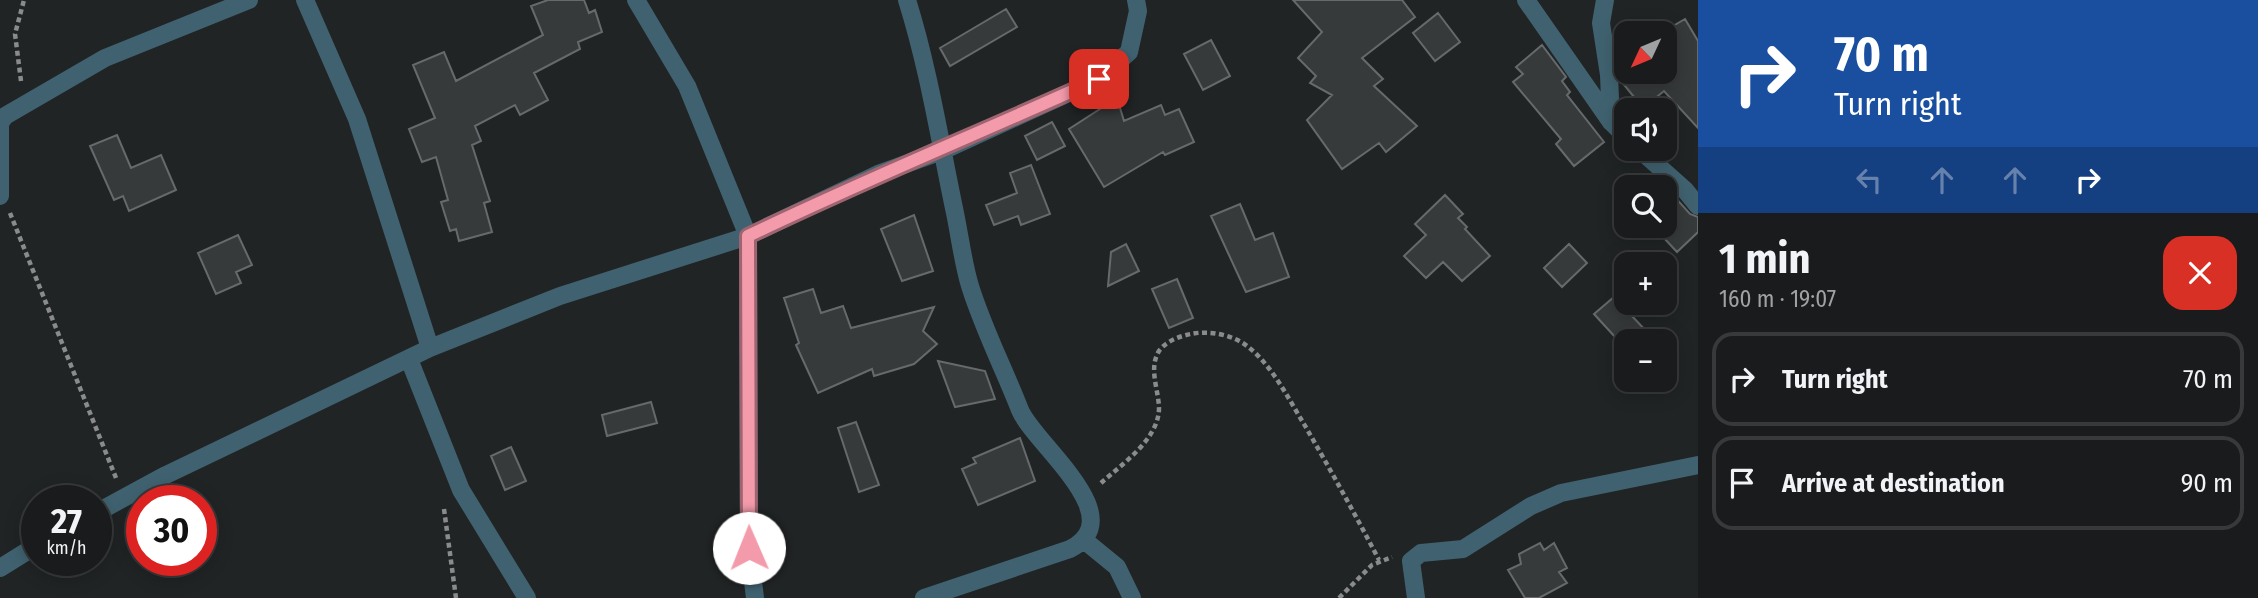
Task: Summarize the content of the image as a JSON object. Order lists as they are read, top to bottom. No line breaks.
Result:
{"north":"bottom left","page":{"turn":["70 m","Turn right"],"map_buttons":["+","−"],"heading":["1 min","160 m · 19:07"],"list":[{"name":"Turn right","value":"70 m"},{"name":"Arrive at destination","value":"90 m"}],"speed":"27 km/h","limit":"30"}}
